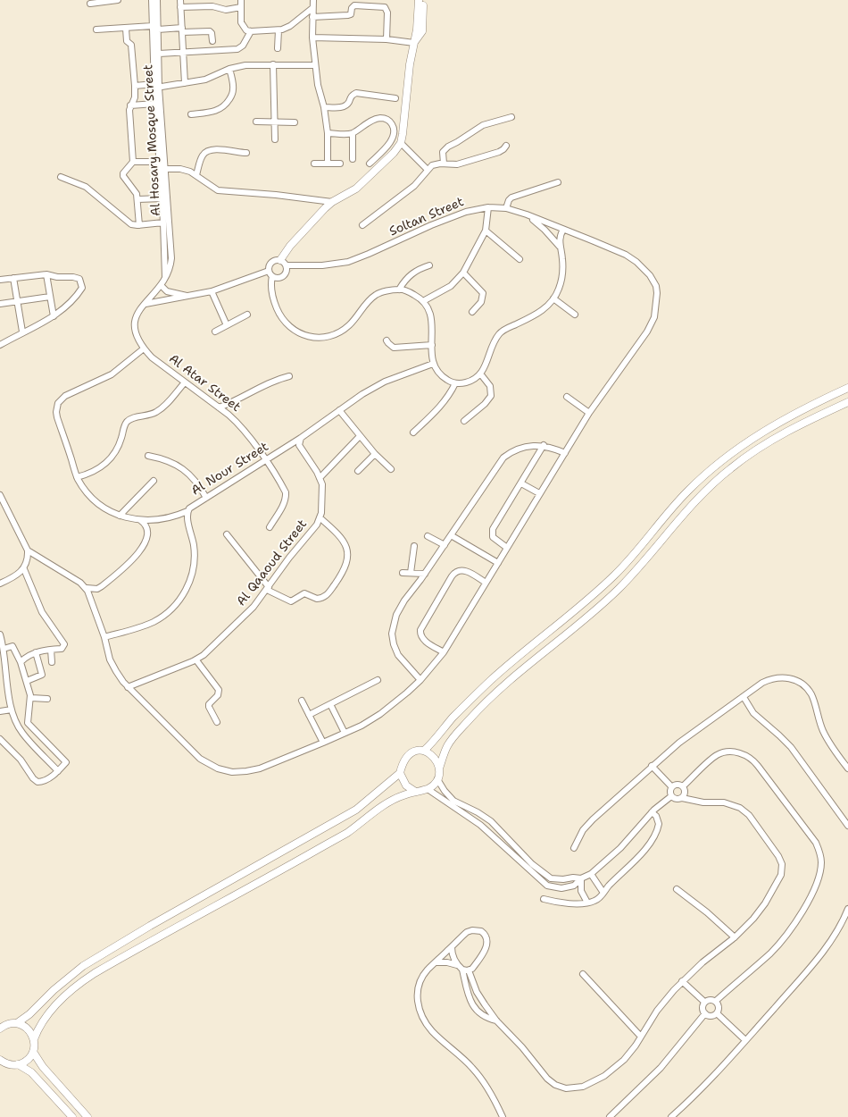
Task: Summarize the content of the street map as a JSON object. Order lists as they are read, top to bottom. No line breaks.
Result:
{"streets":{"street":["Al Hosary Mosque Street","Soltan Street","Al Atar Street","Al Nour Street","Al Qaaoud Street"]},"crossings":[["Al Hosary Mosque Street","Al Atar Street"],["Al Atar Street","Al Nour Street"],["Al Nour Street","Al Qaaoud Street"]]}
